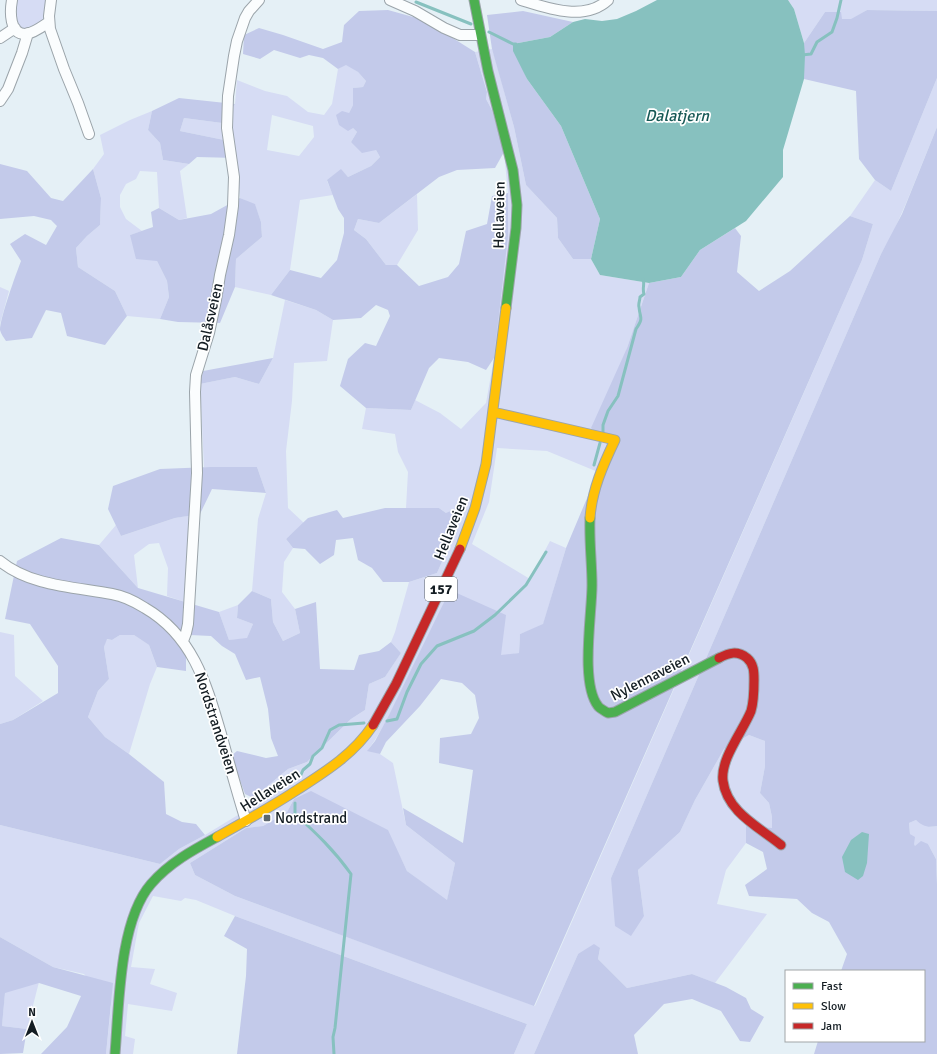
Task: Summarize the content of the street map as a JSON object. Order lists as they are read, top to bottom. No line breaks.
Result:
{"streets":{"main road":["Hellaveien","157","Nylennaveien"],"street":["Dalåsveien","Nordstrandveien"]},"crossings":[["Hellaveien","Nylennaveien"],["Hellaveien","Nordstrandveien"],["Dalåsveien","Nordstrandveien"]],"water":["Dalatjern"],"places":{"transit":["Nordstrand"]},"legend":["Fast","Slow","Jam"],"north":"top"}
